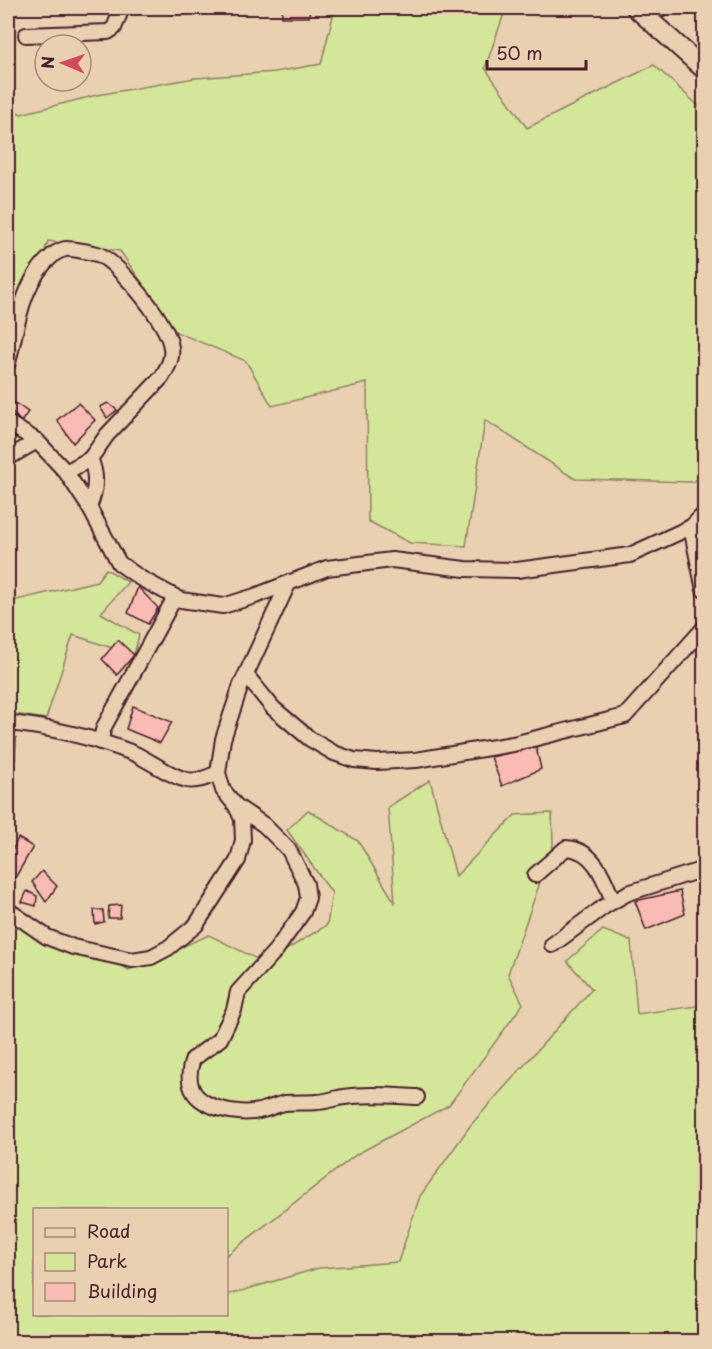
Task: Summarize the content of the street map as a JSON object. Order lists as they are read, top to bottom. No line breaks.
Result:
{"legend":["Road","Park","Building"],"scale_bar":"50 m","north":"left"}
